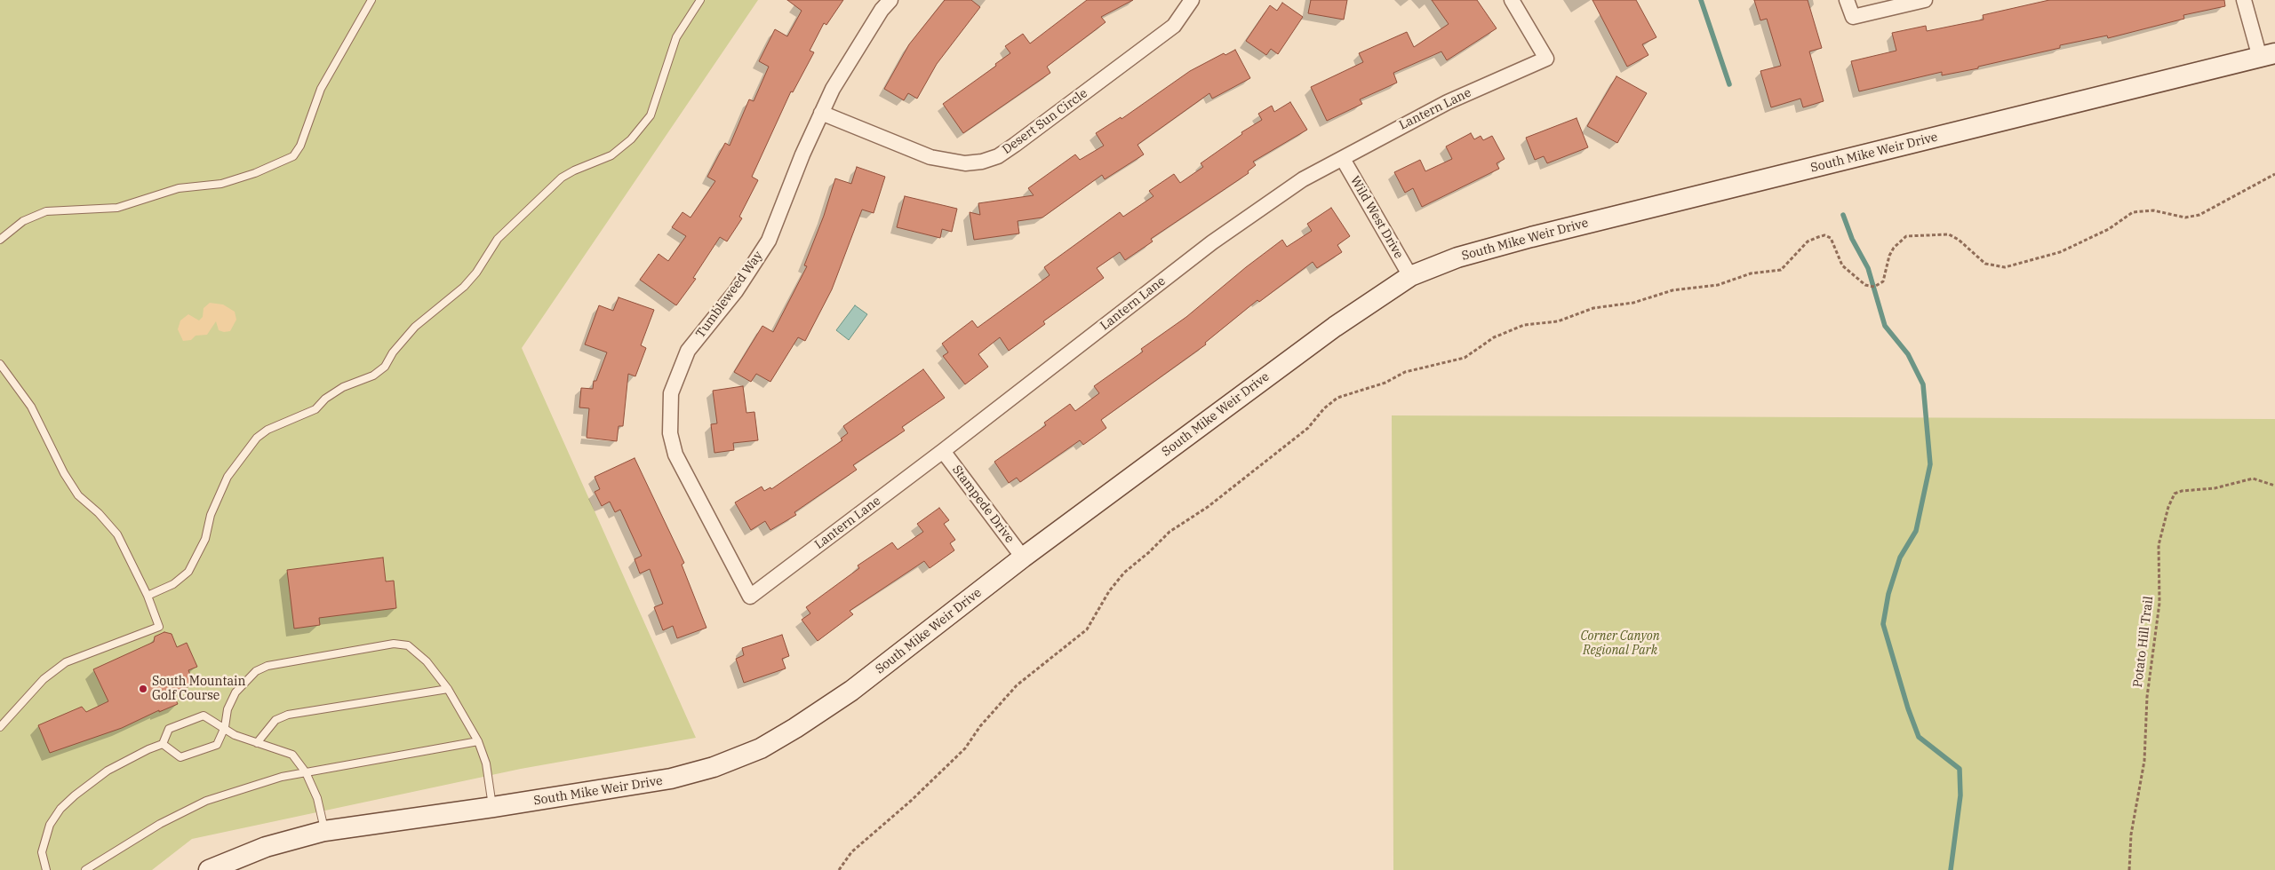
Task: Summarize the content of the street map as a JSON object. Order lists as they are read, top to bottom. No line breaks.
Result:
{"streets":{"street":["Lantern Lane","Desert Sun Circle","South Mike Weir Drive","Wild West Drive","Tumbleweed Way","Stampede Drive"],"path":["Potato Hill Trail"]},"crossings":[["Lantern Lane","Wild West Drive"],["Lantern Lane","Tumbleweed Way"],["Lantern Lane","Stampede Drive"],["Desert Sun Circle","Tumbleweed Way"],["South Mike Weir Drive","Wild West Drive"],["South Mike Weir Drive","Stampede Drive"]],"parks":["Corner Canyon Regional Park"],"places":["South Mountain Golf Course"]}
